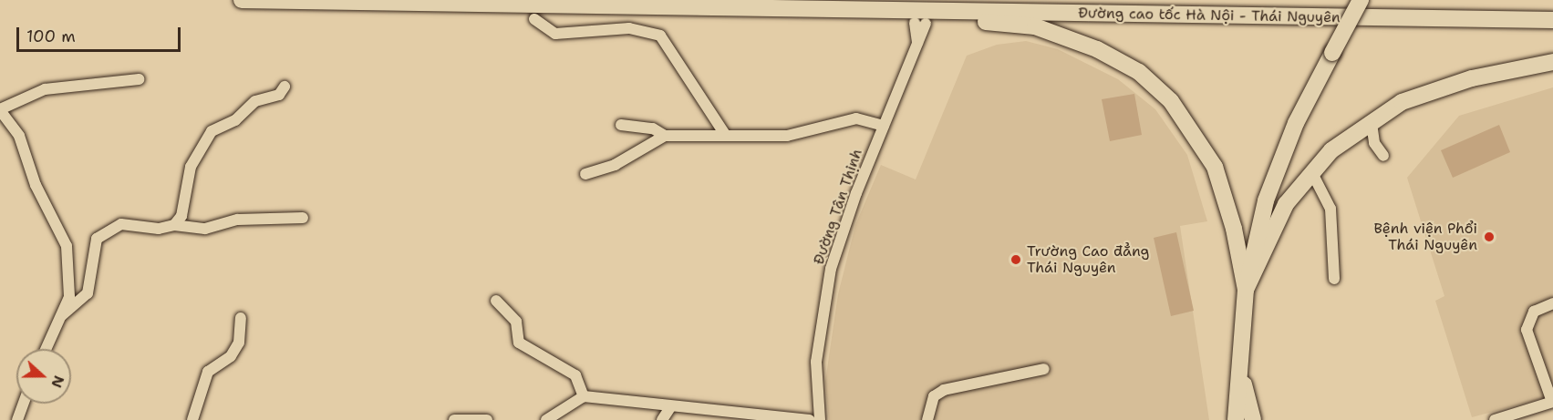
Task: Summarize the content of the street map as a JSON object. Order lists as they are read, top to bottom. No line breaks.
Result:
{"streets":{"highway":["Đường cao tốc Hà Nội - Thái Nguyên"],"street":["Đường Tân Thịnh"]},"places":["Bệnh viện Phổi Thái Nguyên","Trường Cao đẳng Thái Nguyên"],"scale_bar":"100 m","north":"right"}
